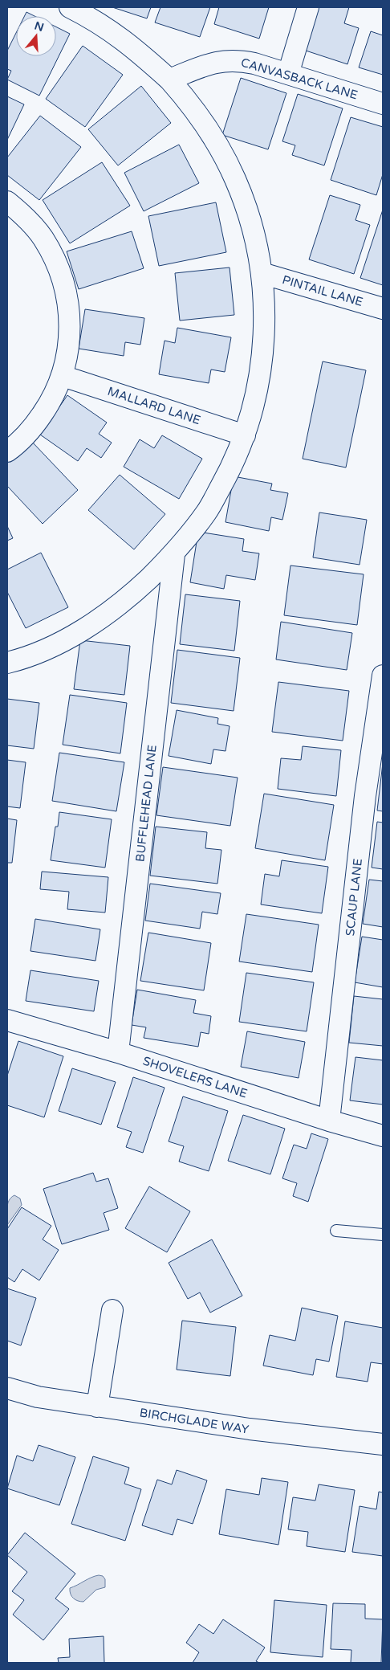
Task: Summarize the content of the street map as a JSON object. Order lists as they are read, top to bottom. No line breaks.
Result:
{"streets":{"street":["CANVASBACK LANE","PINTAIL LANE","MALLARD LANE","BUFFLEHEAD LANE","SCAUP LANE","SHOVELERS LANE","BIRCHGLADE WAY"]},"crossings":[["BUFFLEHEAD LANE","SHOVELERS LANE"],["SCAUP LANE","SHOVELERS LANE"]],"north":"top"}
